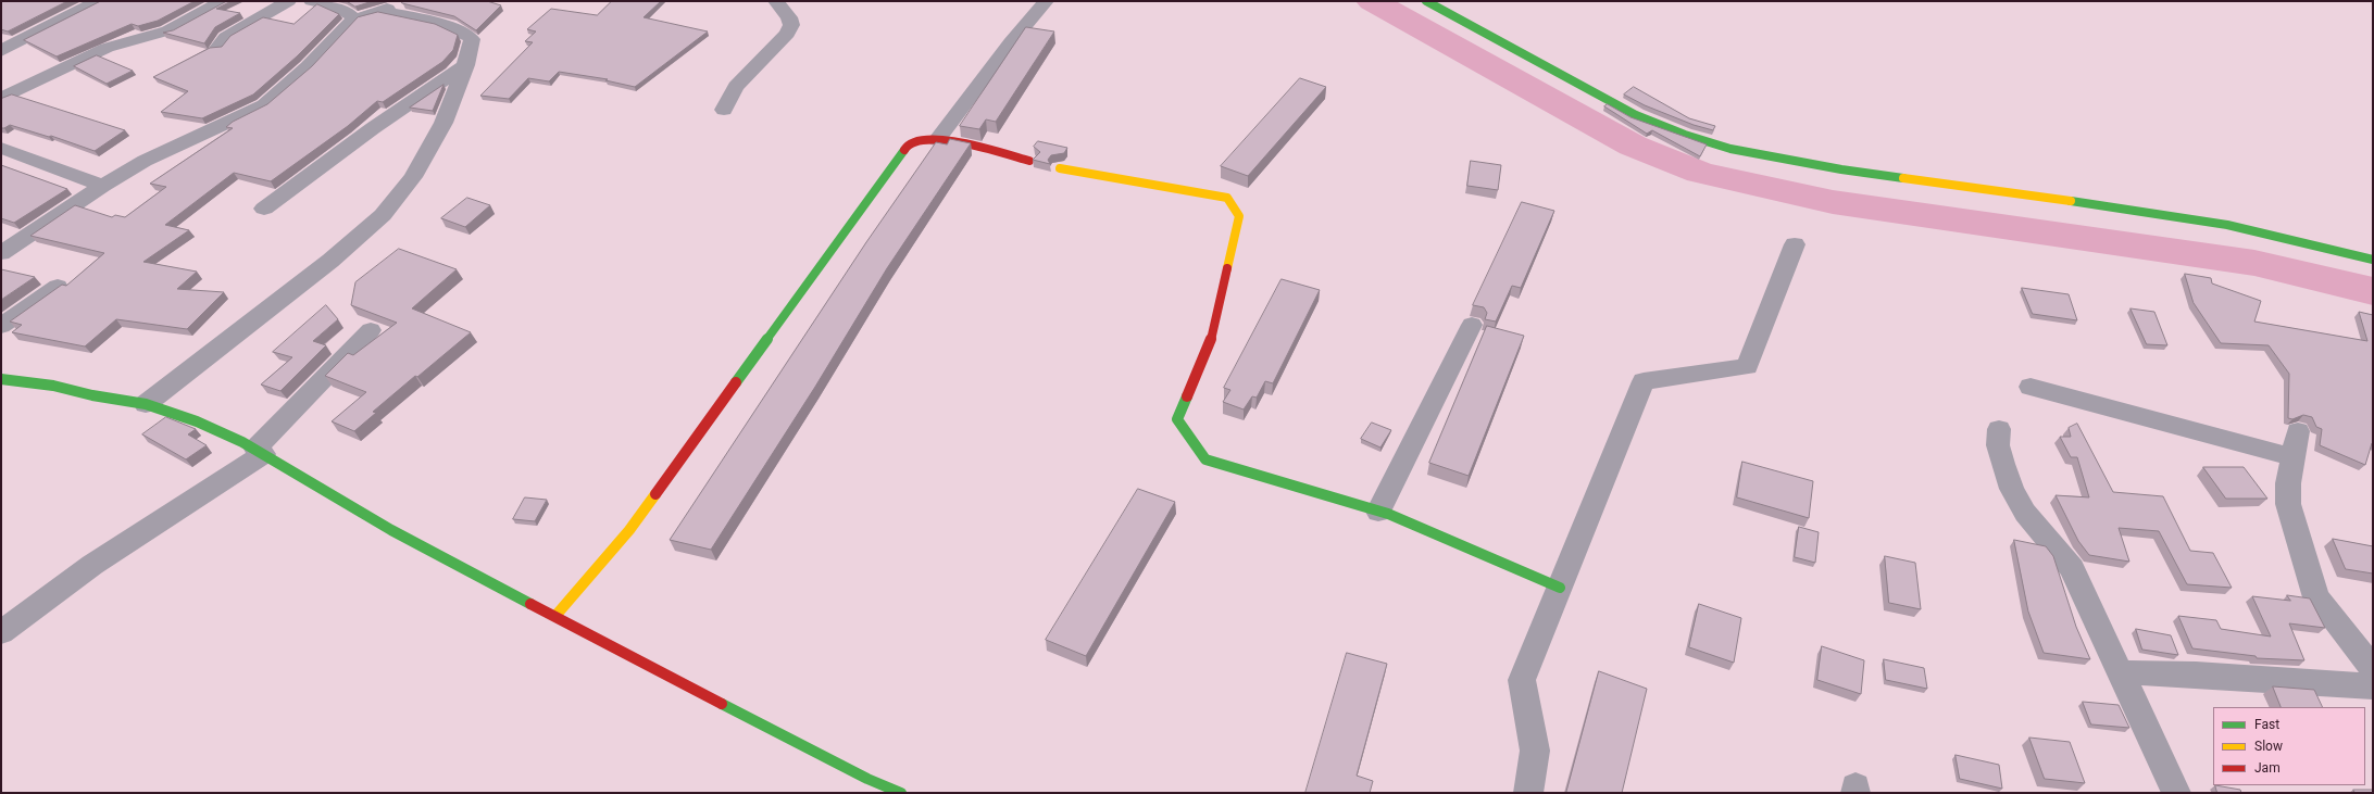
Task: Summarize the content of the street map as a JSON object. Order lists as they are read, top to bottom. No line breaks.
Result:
{"legend":["Fast","Slow","Jam"]}
